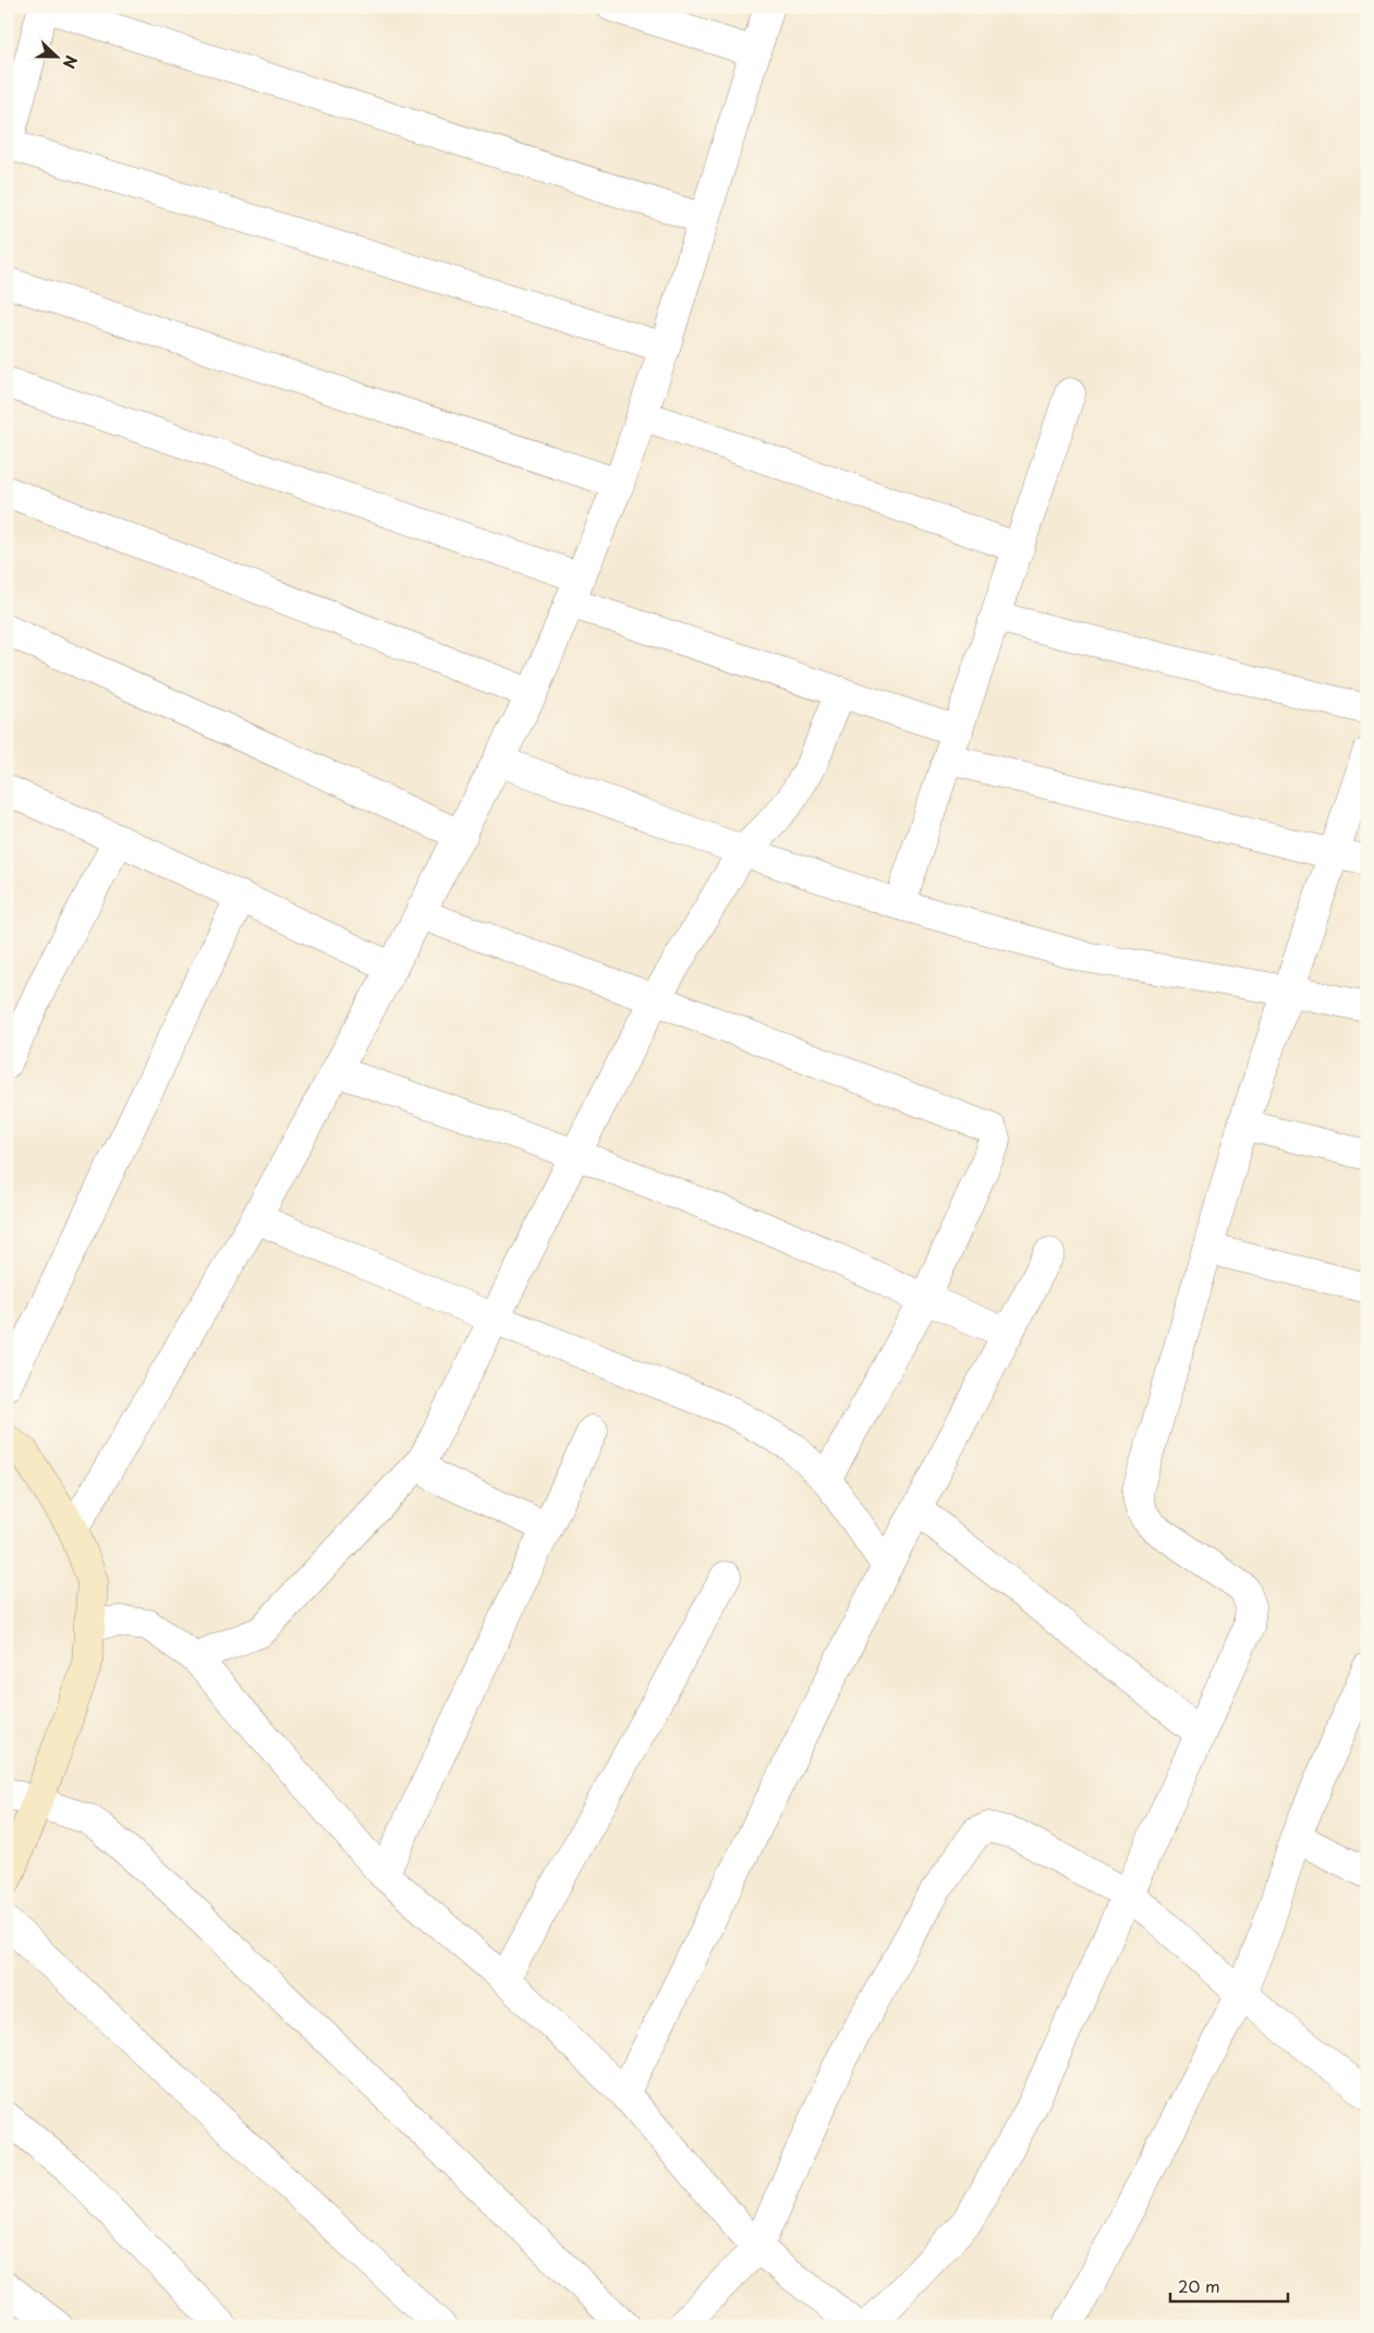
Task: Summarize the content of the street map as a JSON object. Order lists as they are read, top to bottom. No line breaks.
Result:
{"scale_bar":"20 m","north":"right"}
